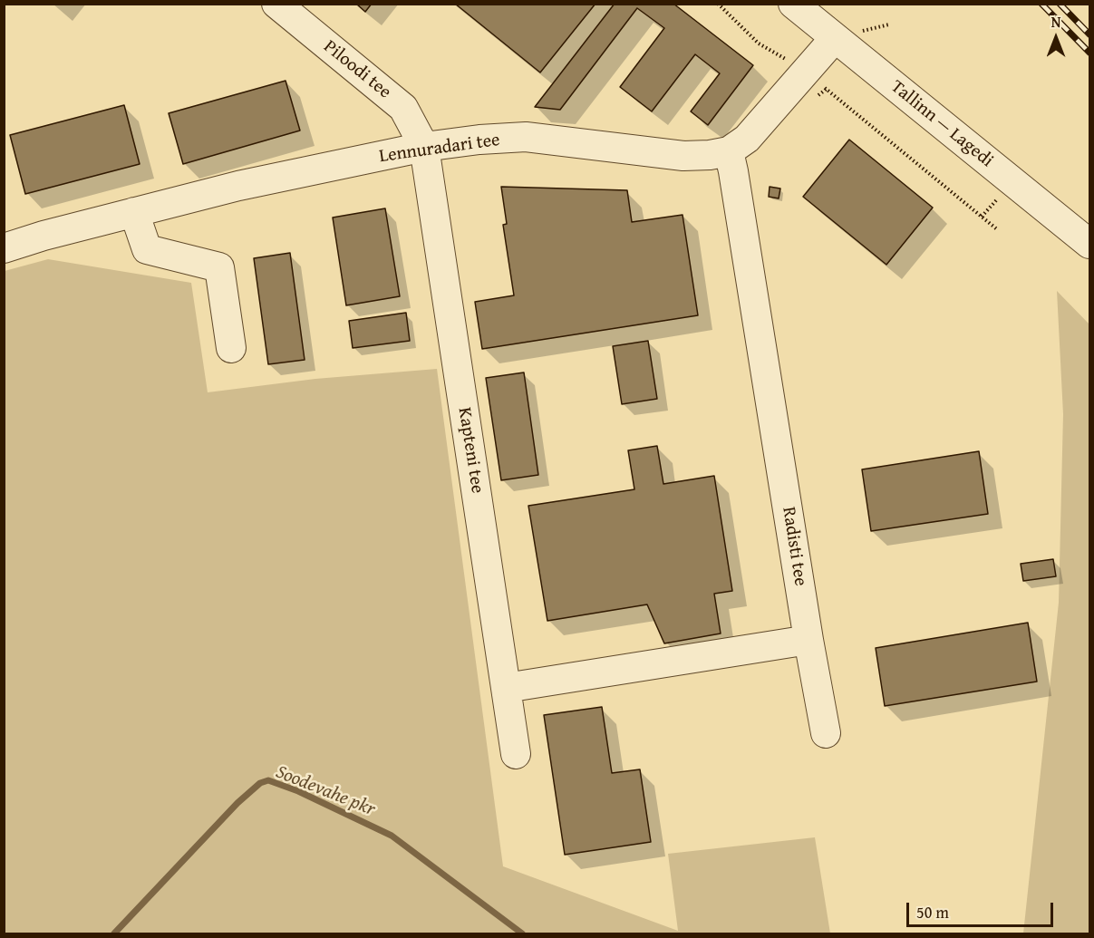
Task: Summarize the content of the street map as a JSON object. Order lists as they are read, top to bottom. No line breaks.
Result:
{"streets":{"street":["Piloodi tee","Tallinn — Lagedi","Lennuradari tee","Kapteni tee","Radisti tee"]},"crossings":[["Piloodi tee","Lennuradari tee"],["Piloodi tee","Kapteni tee"],["Tallinn — Lagedi","Lennuradari tee"],["Lennuradari tee","Kapteni tee"],["Lennuradari tee","Radisti tee"]],"water":["Soodevahe pkr"],"scale_bar":"50 m","north":"top"}
